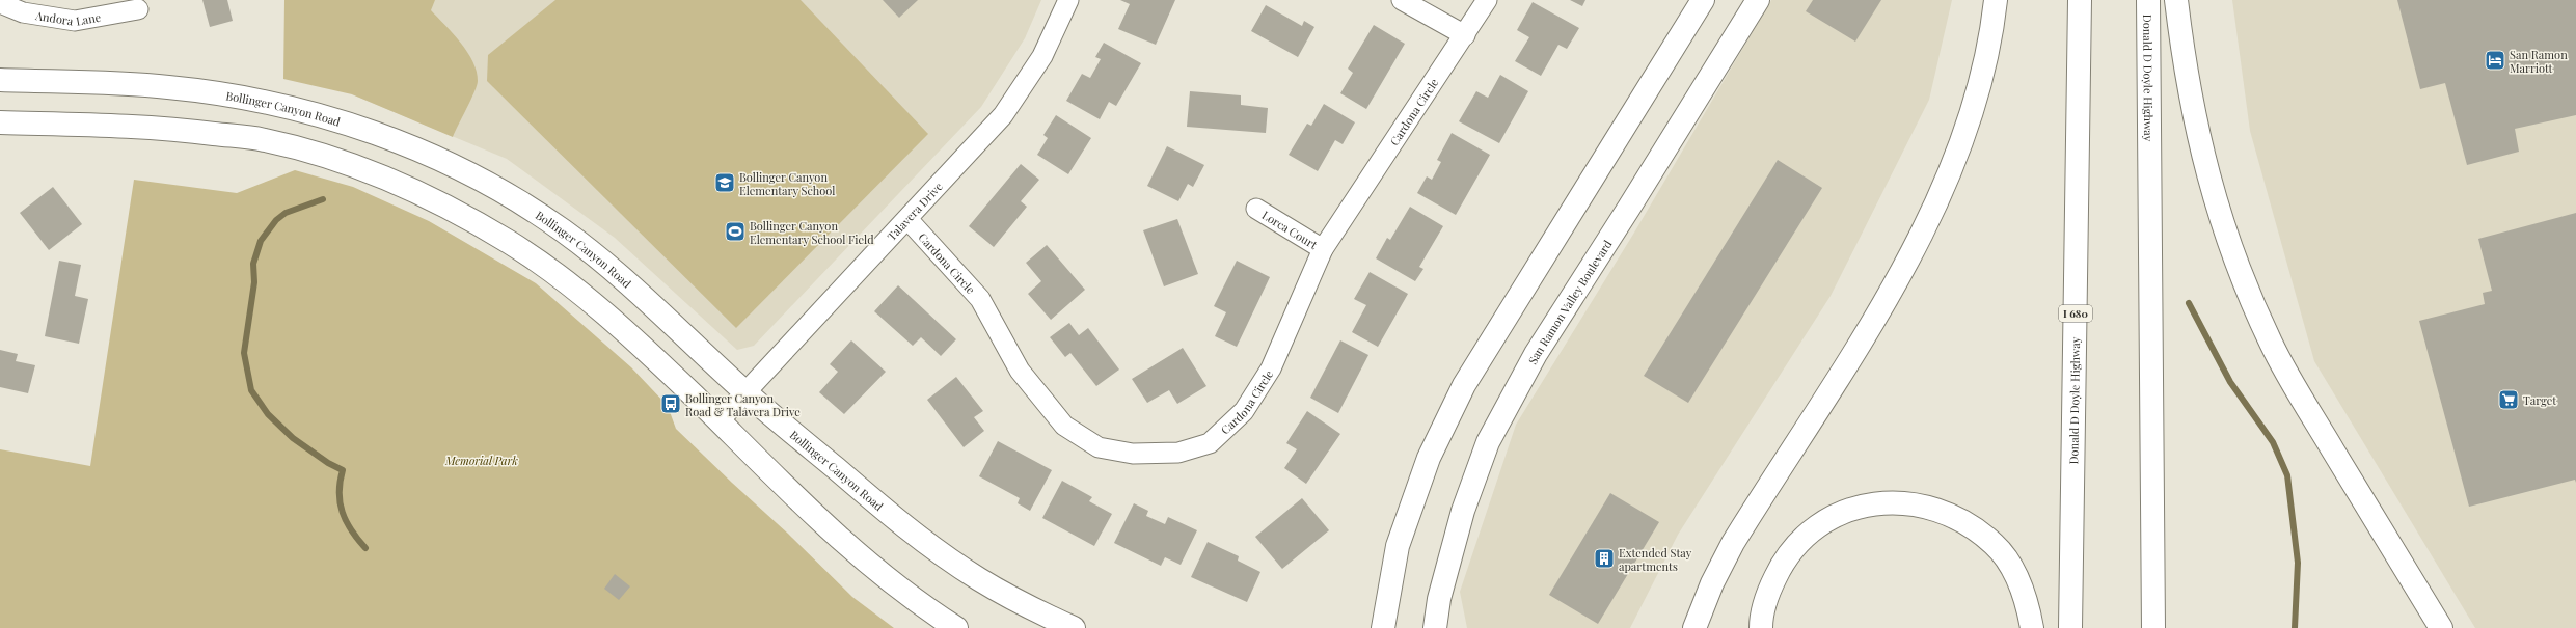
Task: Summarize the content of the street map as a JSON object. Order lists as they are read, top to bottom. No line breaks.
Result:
{"streets":{"main road":["Donald D Doyle Highway","Bollinger Canyon Road","San Ramon Valley Boulevard","I 680"],"street":["Andora Lane","Cardona Circle","Talavera Drive","Lorca Court"]},"crossings":[["Bollinger Canyon Road","Talavera Drive"],["Cardona Circle","Talavera Drive"],["Cardona Circle","Lorca Court"]],"parks":["Memorial Park"],"places":{"hotel":["San Ramon Marriott"],"school or university":["Bollinger Canyon Elementary School"],"sports":["Bollinger Canyon Elementary School Field"],"supermarket":["Target"],"bus stop":["Bollinger Canyon Road & Talavera Drive"],"building":["Extended Stay apartments"]}}
